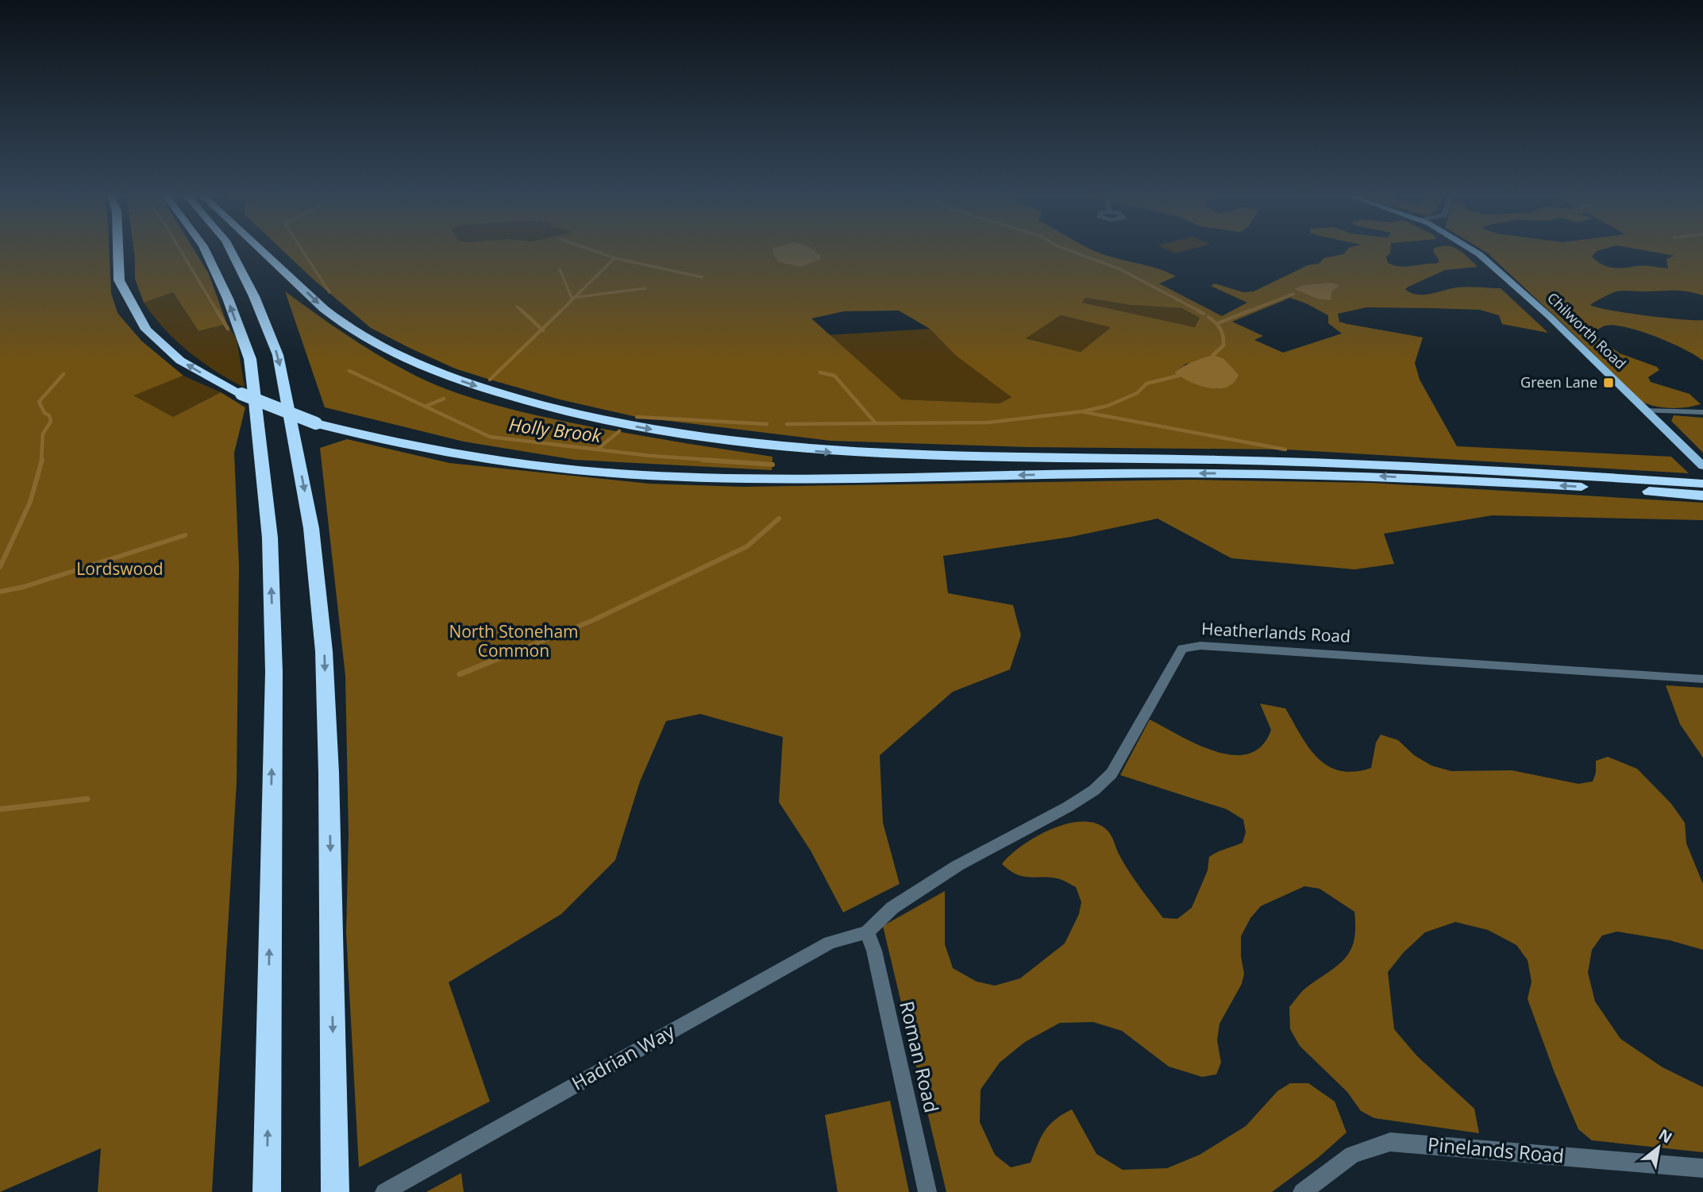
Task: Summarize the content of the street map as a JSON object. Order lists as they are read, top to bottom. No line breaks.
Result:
{"streets":{"main road":["Chilworth Road"],"street":["Heatherlands Road","Roman Road","Hadrian Way","Pinelands Road"]},"crossings":[["Heatherlands Road","Roman Road"],["Heatherlands Road","Hadrian Way"],["Roman Road","Hadrian Way"]],"water":["Holly Brook"],"parks":["Lordswood","North Stoneham Common"],"places":{"transit":["Green Lane"]},"north":"top right"}
